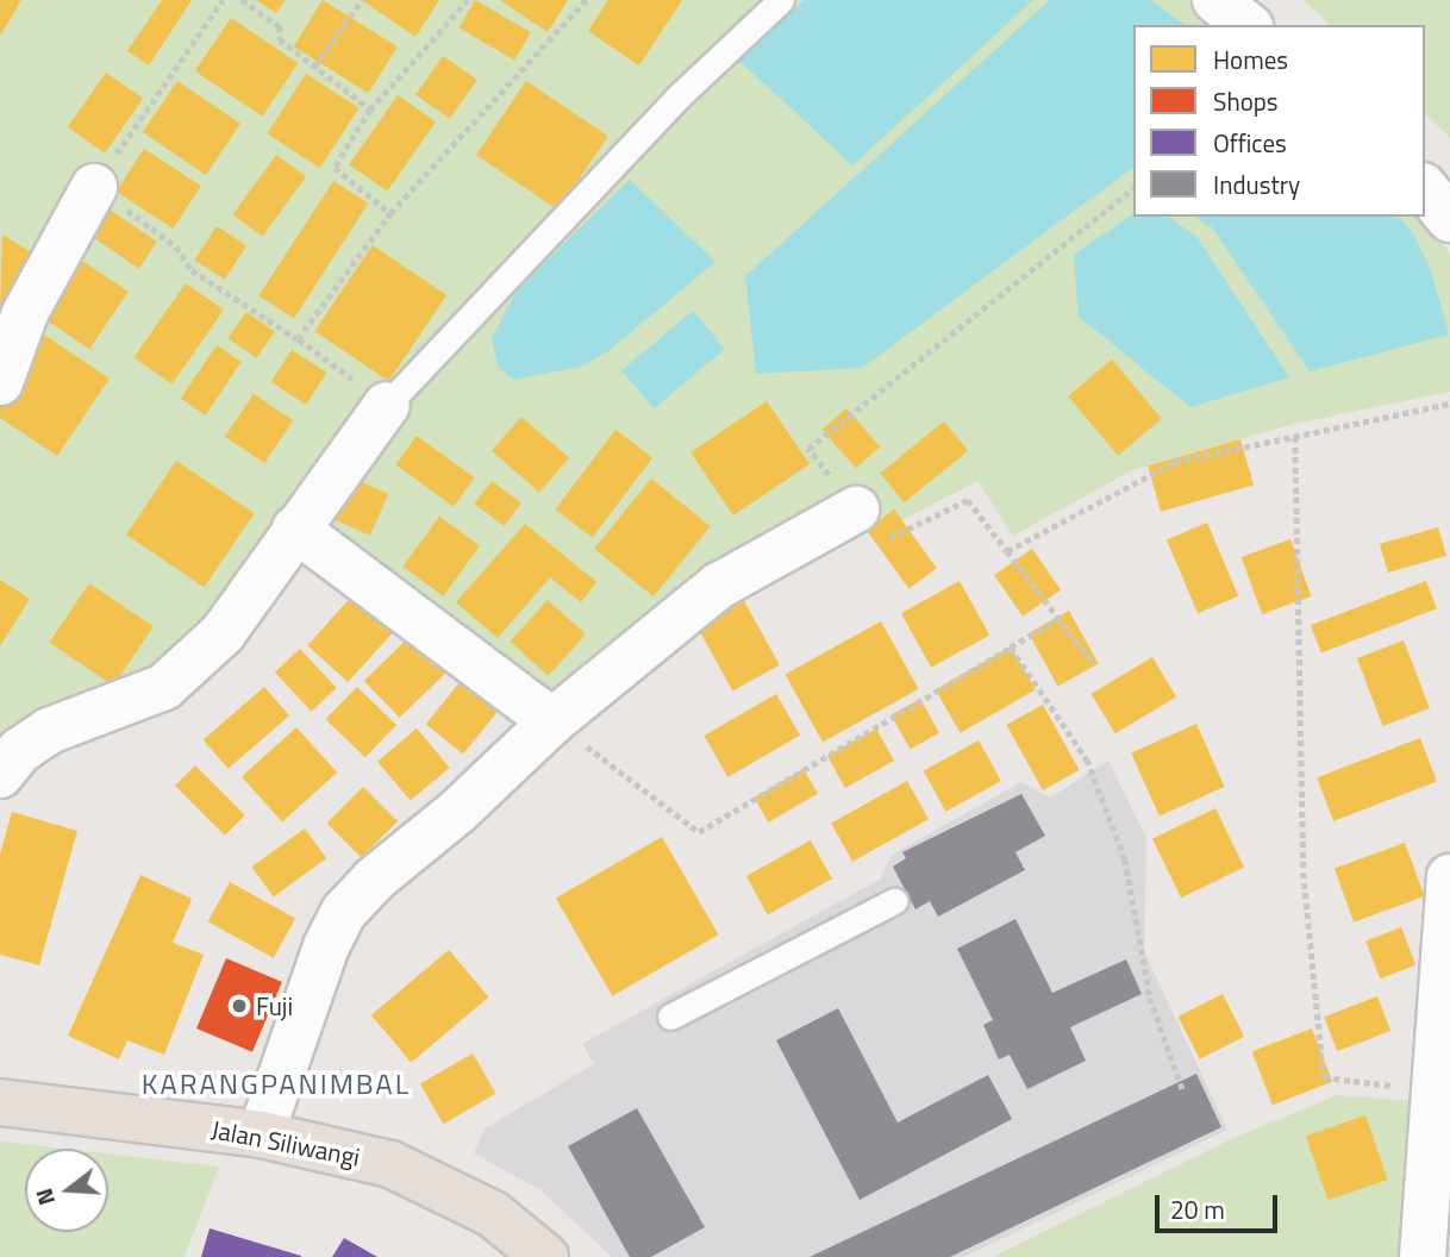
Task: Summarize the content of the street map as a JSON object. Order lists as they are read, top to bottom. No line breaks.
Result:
{"streets":{"highway":["Jalan Siliwangi"]},"districts":["KARANGPANIMBAL"],"places":["Fuji"],"legend":["Homes","Shops","Offices","Industry"],"scale_bar":"20 m","north":"left"}
